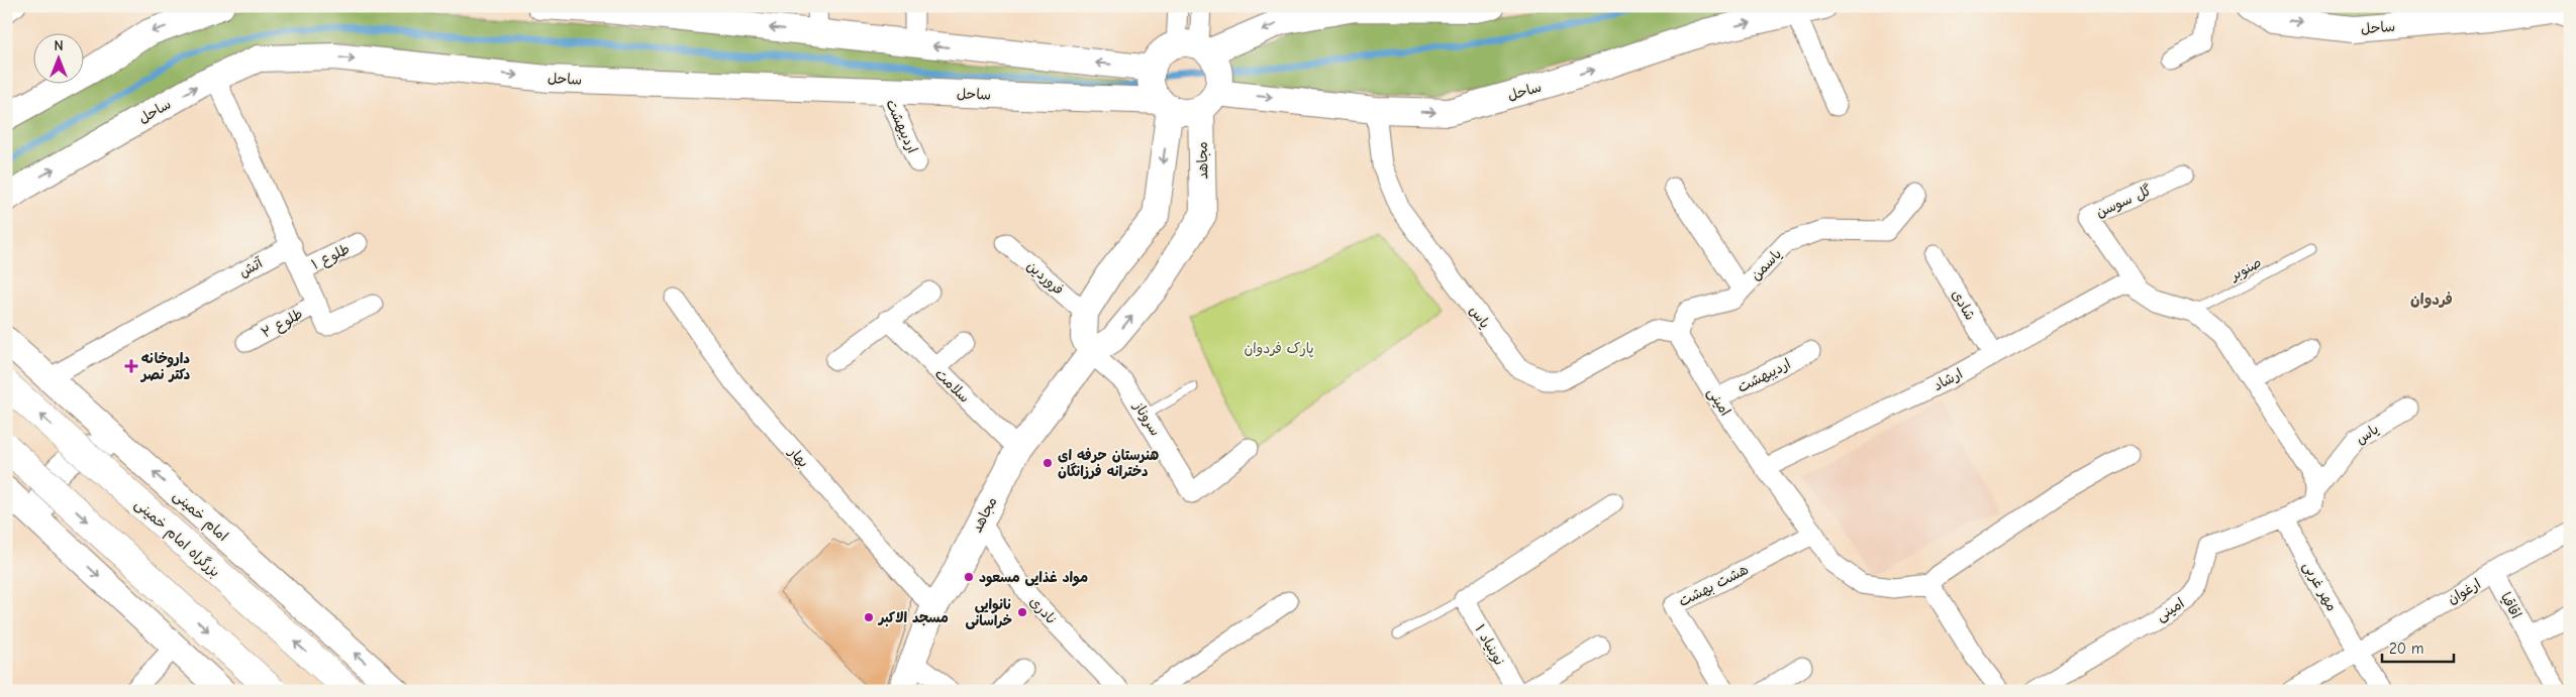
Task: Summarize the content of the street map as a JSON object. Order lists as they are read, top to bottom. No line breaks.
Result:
{"streets":{"highway":["بزرگراه امام خمینی"],"street":["ساحل","اردیبهشت","مجاهد","گل سوسن","طلوع ۱","یاسمن","آتش","فروردین","شادی","یاس","طلوع ۲","ارشاد","سلامت","امینی","سروناز","بهار","امام خمینی","هشت بهشت","مهر غربی","ارغوان","اقاقیا","نادری","نوبنیاد ۱"],"lane":["صنوبر"]},"crossings":[["ساحل","اردیبهشت"],["ساحل","مجاهد"],["ساحل","یاس"],["اردیبهشت","امینی"],["مجاهد","سلامت"],["مجاهد","سروناز"],["مجاهد","بهار"],["مجاهد","نادری"],["گل سوسن","ارشاد"],["یاسمن","یاس"],["یاسمن","امینی"],["آتش","امام خمینی"],["شادی","ارشاد"],["یاس","امینی"],["یاس","مهر غربی"],["ارشاد","امینی"],["امینی","هشت بهشت"],["امینی","مهر غربی"],["مهر غربی","ارغوان"],["ارغوان","اقاقیا"]],"districts":["فردوان"],"parks":["پارک فردوان"],"places":{"health":["داروخانه دکتر نصر"],"other":["هنرستان حرفه ای دخترانه فرزانگان","مواد غذایی مسعود","نانوایی خراسانی","مسجد الاکبر"]},"scale_bar":"20 m","north":"top"}
